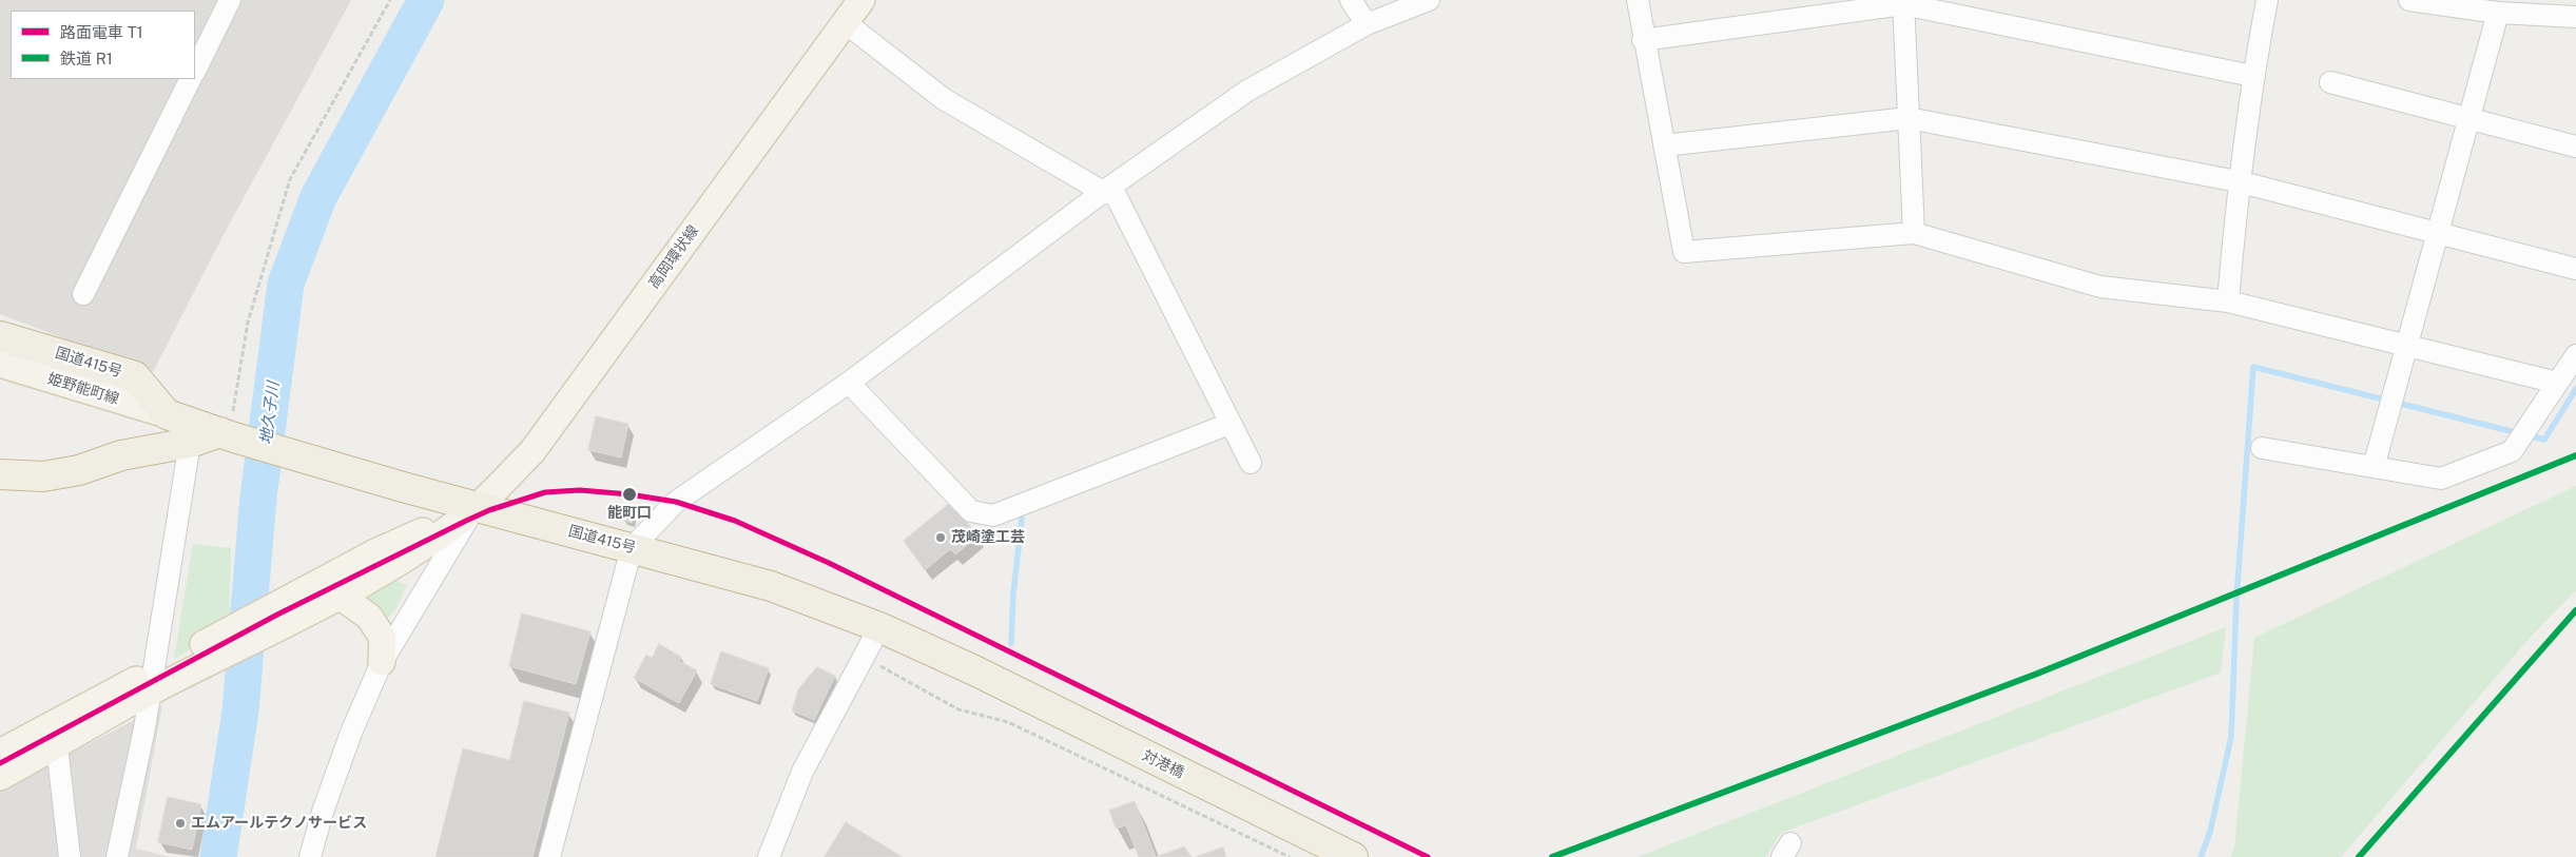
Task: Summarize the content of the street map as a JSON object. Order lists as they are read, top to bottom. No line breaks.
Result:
{"streets":{"highway":["国道415号","対港橋"],"main road":["高岡環状線","姫野能町線"]},"crossings":[["高岡環状線","国道415号"],["国道415号","姫野能町線"],["国道415号","対港橋"]],"water":["地久子川"],"places":["能町口","茂崎塗工芸","エムアールテクノサービス"],"lines":["rail line R1","tram line T1"],"legend":["路面電車 T1","鉄道 R1"]}
